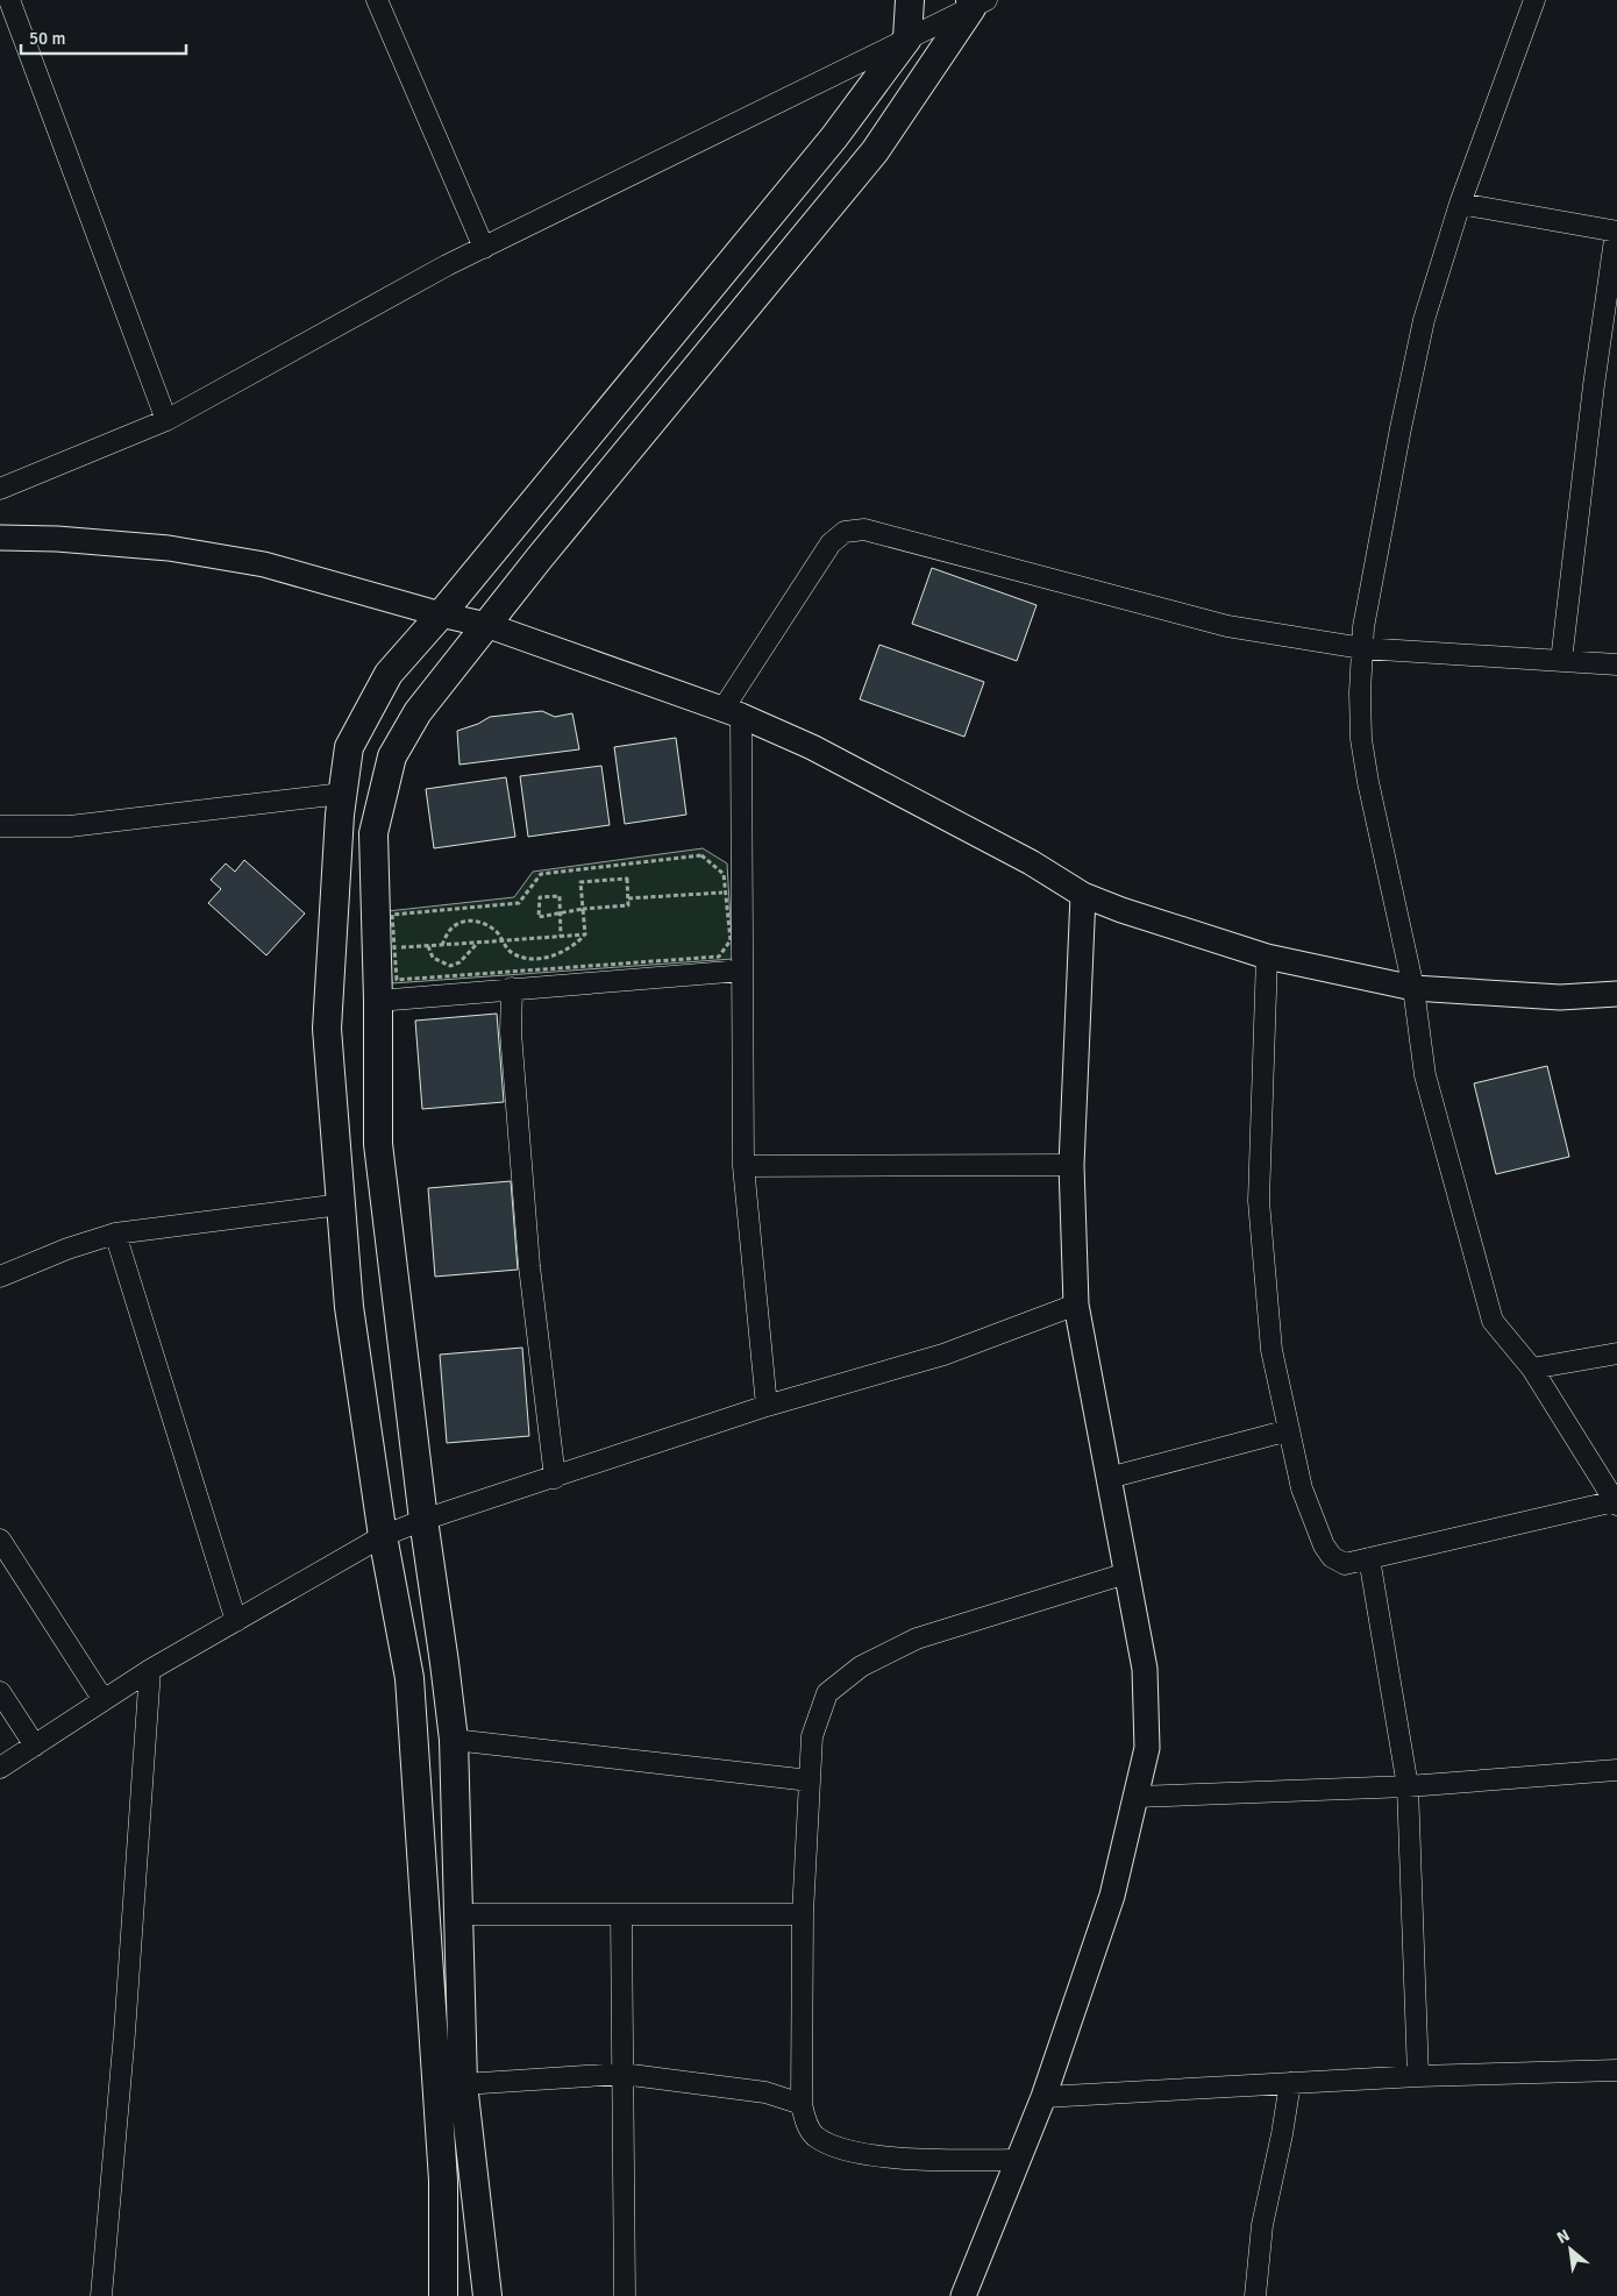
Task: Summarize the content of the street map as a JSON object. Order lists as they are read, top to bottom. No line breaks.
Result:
{"scale_bar":"50 m","north":"top left"}
